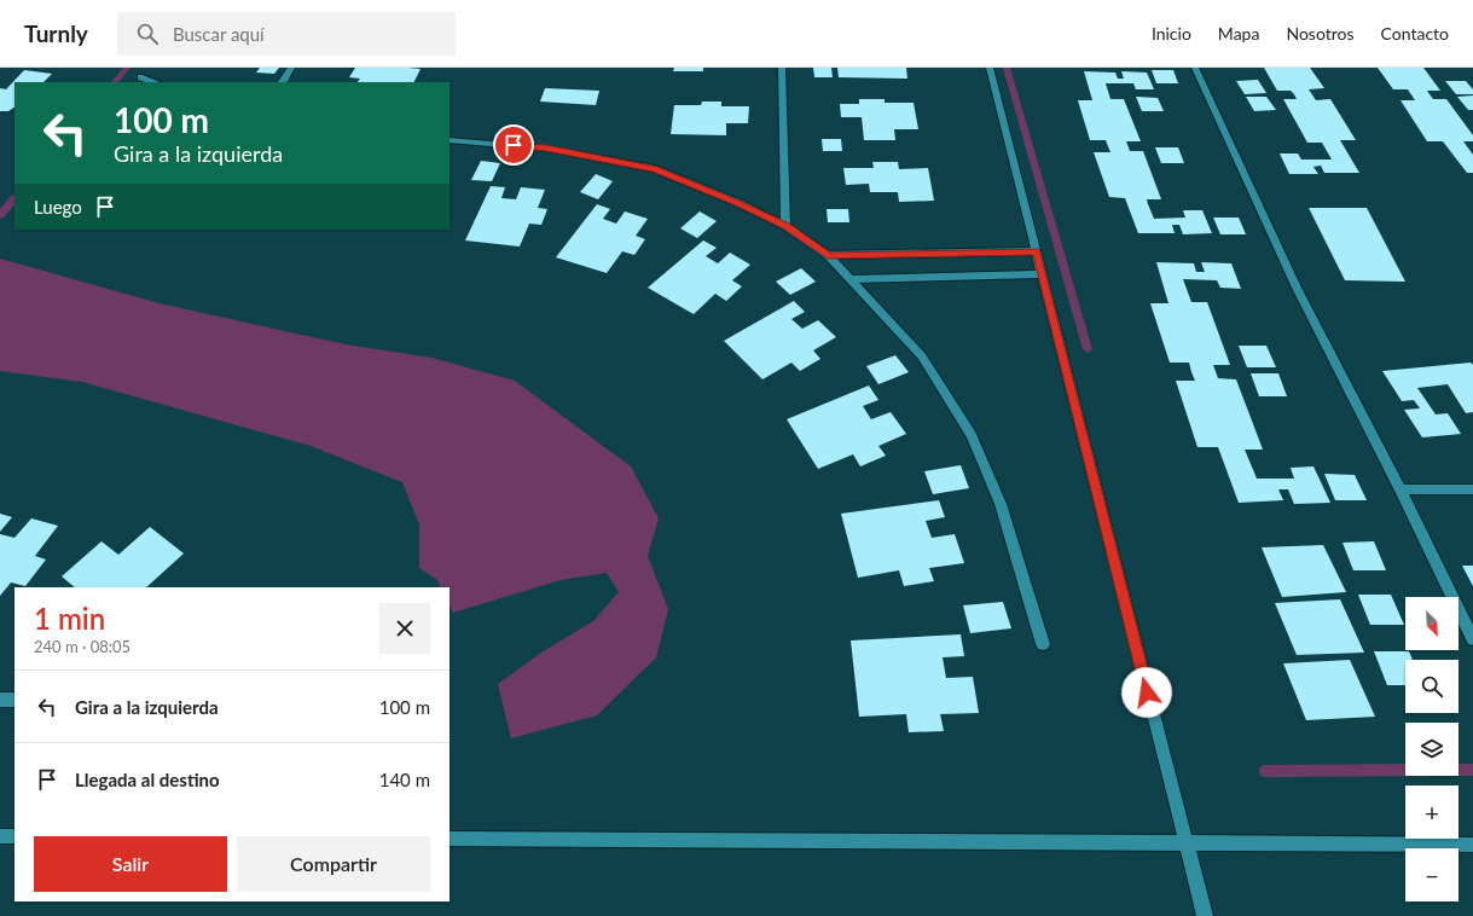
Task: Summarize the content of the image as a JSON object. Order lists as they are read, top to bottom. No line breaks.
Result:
{"north":"bottom right","page":{"header":"Turnly","search":"Buscar aquí","nav":["Inicio","Mapa","Nosotros","Contacto"],"turn":["100 m","Gira a la izquierda"],"then":"Luego","heading":["1 min","240 m · 08:05"],"map_buttons":["+","−"],"list":[{"name":"Gira a la izquierda","value":"100 m"},{"name":"Llegada al destino","value":"140 m"}],"buttons":["Salir","Compartir"]}}
